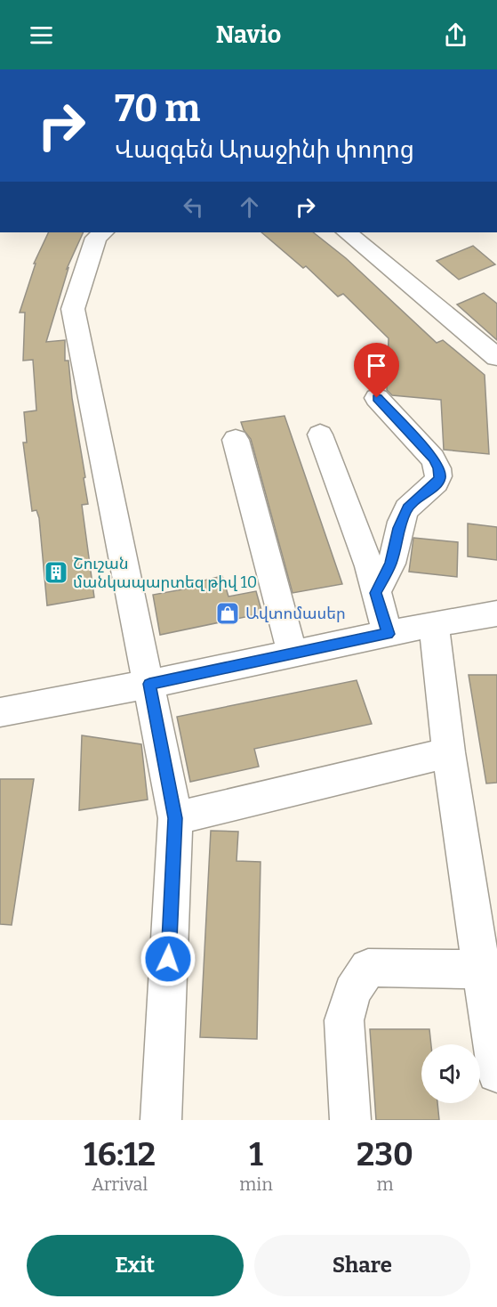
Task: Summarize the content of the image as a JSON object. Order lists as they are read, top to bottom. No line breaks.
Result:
{"places":{"building":["Շուշան մանկապարտեզ թիվ 10"],"shop":["Ավտոմասեր"]},"page":{"header":"Navio","turn":["70 m","Վազգեն Արաջինի փողոց"],"eta":["16:12","Arrival","1","min","230","m"],"buttons":["Exit","Share"]}}
